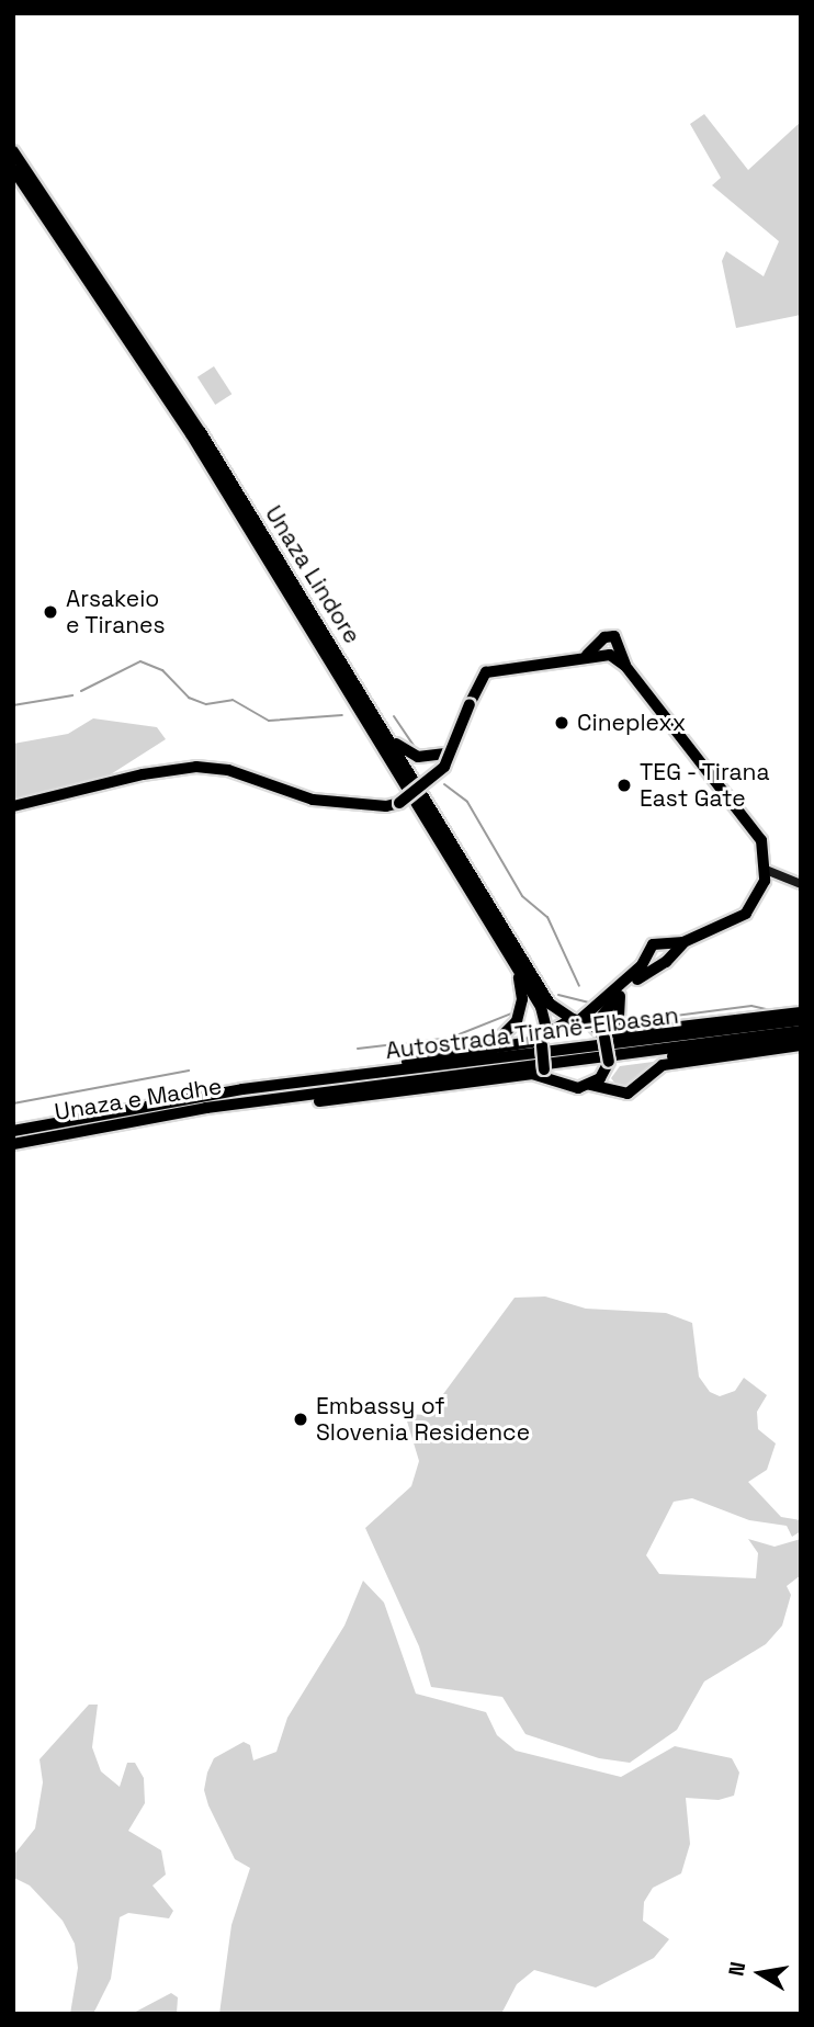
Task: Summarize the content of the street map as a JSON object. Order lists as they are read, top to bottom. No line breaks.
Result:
{"streets":{"highway":["Unaza Lindore","Autostrada Tiranë-Elbasan","Unaza e Madhe"]},"crossings":[["Autostrada Tiranë-Elbasan","Unaza e Madhe"]],"places":["Arsakeio e Tiranes","Cineplexx","TEG - Tirana East Gate","Embassy of Slovenia Residence"],"north":"left"}
